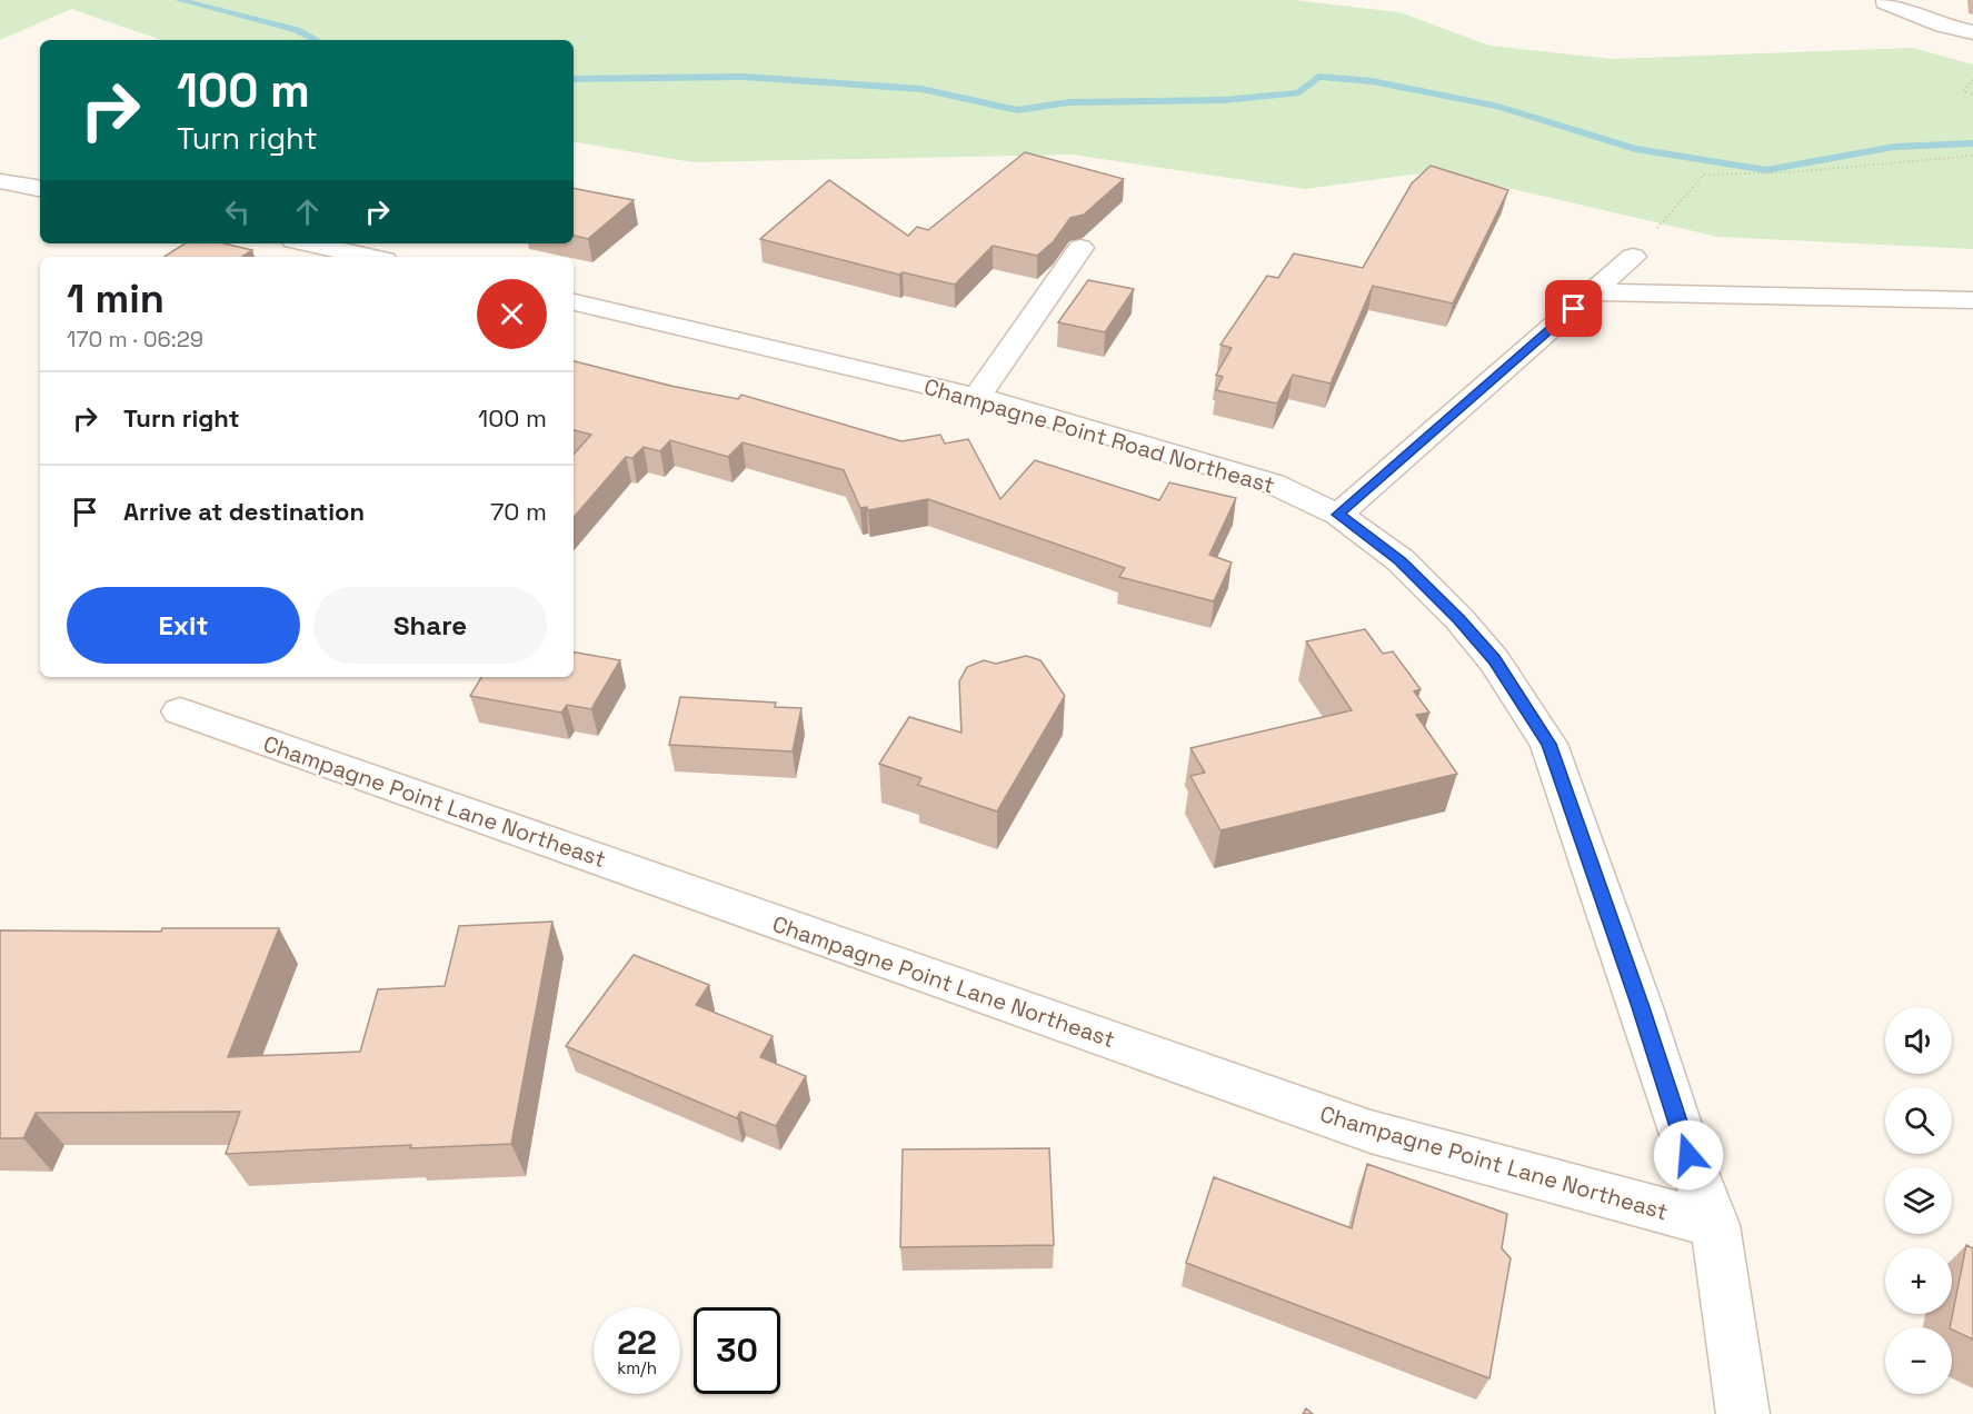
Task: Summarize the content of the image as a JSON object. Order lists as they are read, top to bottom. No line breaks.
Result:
{"streets":{"street":["Champagne Point Road Northeast","Champagne Point Lane Northeast"]},"crossings":[["Champagne Point Road Northeast","Champagne Point Lane Northeast"]],"page":{"turn":["100 m","Turn right"],"heading":["1 min","170 m · 06:29"],"list":[{"name":"Turn right","value":"100 m"},{"name":"Arrive at destination","value":"70 m"}],"buttons":["Exit","Share"],"map_buttons":["+","−"],"speed":"22 km/h","limit":"30"}}
